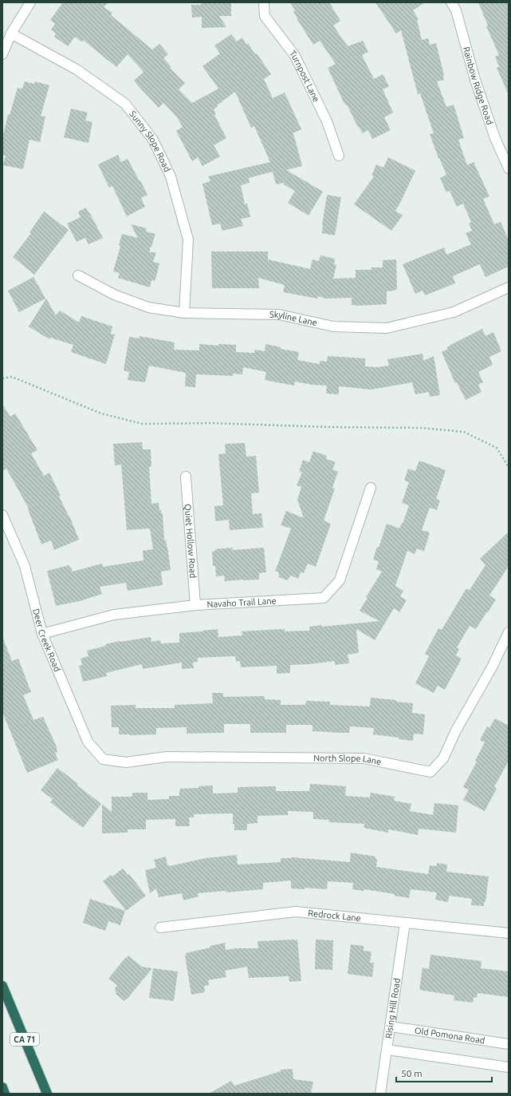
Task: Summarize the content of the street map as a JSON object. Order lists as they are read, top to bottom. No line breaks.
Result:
{"streets":{"highway":["CA 71"],"street":["Turnpost Lane","Rainbow Ridge Road","Sunny Slope Road","Skyline Lane","Quiet Hollow Road","Navaho Trail Lane","Deer Creek Road","North Slope Lane","Redrock Lane","Rising Hill Road","Old Pomona Road"]},"crossings":[["Sunny Slope Road","Skyline Lane"],["Quiet Hollow Road","Navaho Trail Lane"],["Navaho Trail Lane","Deer Creek Road"],["Deer Creek Road","North Slope Lane"],["Redrock Lane","Rising Hill Road"],["Rising Hill Road","Old Pomona Road"]],"scale_bar":"50 m"}
